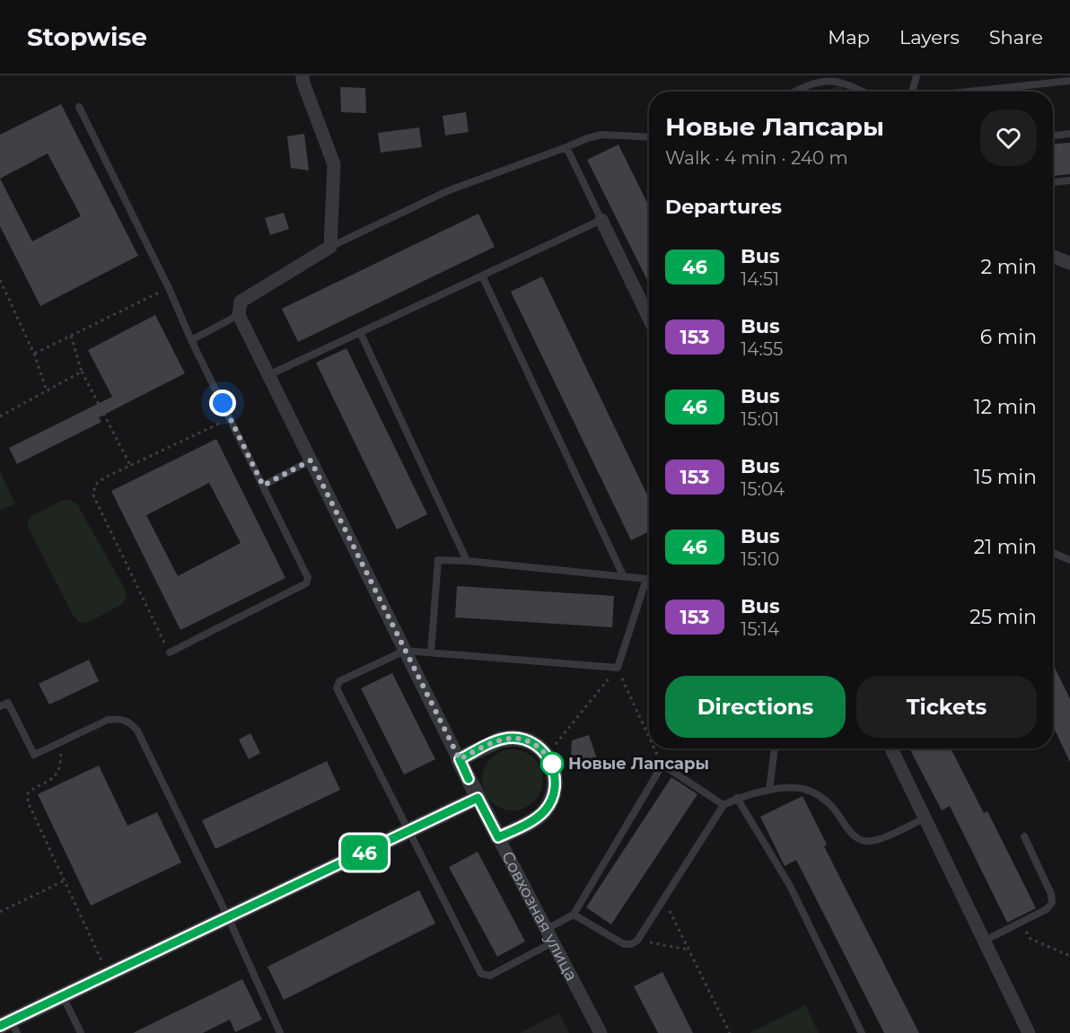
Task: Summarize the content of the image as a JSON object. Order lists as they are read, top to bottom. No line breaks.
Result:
{"streets":{"street":["Совхозная улица"]},"places":["Новые Лапсары"],"lines":["bus line 46"],"page":{"header":"Stopwise","nav":["Map","Layers","Share"],"on_map":"46","heading":[["Новые Лапсары","Walk · 4 min · 240 m"],"Departures"],"list":[{"mark":"46","name":"Bus","note":"14:51","value":"2 min"},{"mark":"153","name":"Bus","note":"14:55","value":"6 min"},{"mark":"46","name":"Bus","note":"15:01","value":"12 min"},{"mark":"153","name":"Bus","note":"15:04","value":"15 min"},{"mark":"46","name":"Bus","note":"15:10","value":"21 min"},{"mark":"153","name":"Bus","note":"15:14","value":"25 min"}],"buttons":["Directions","Tickets"]}}
